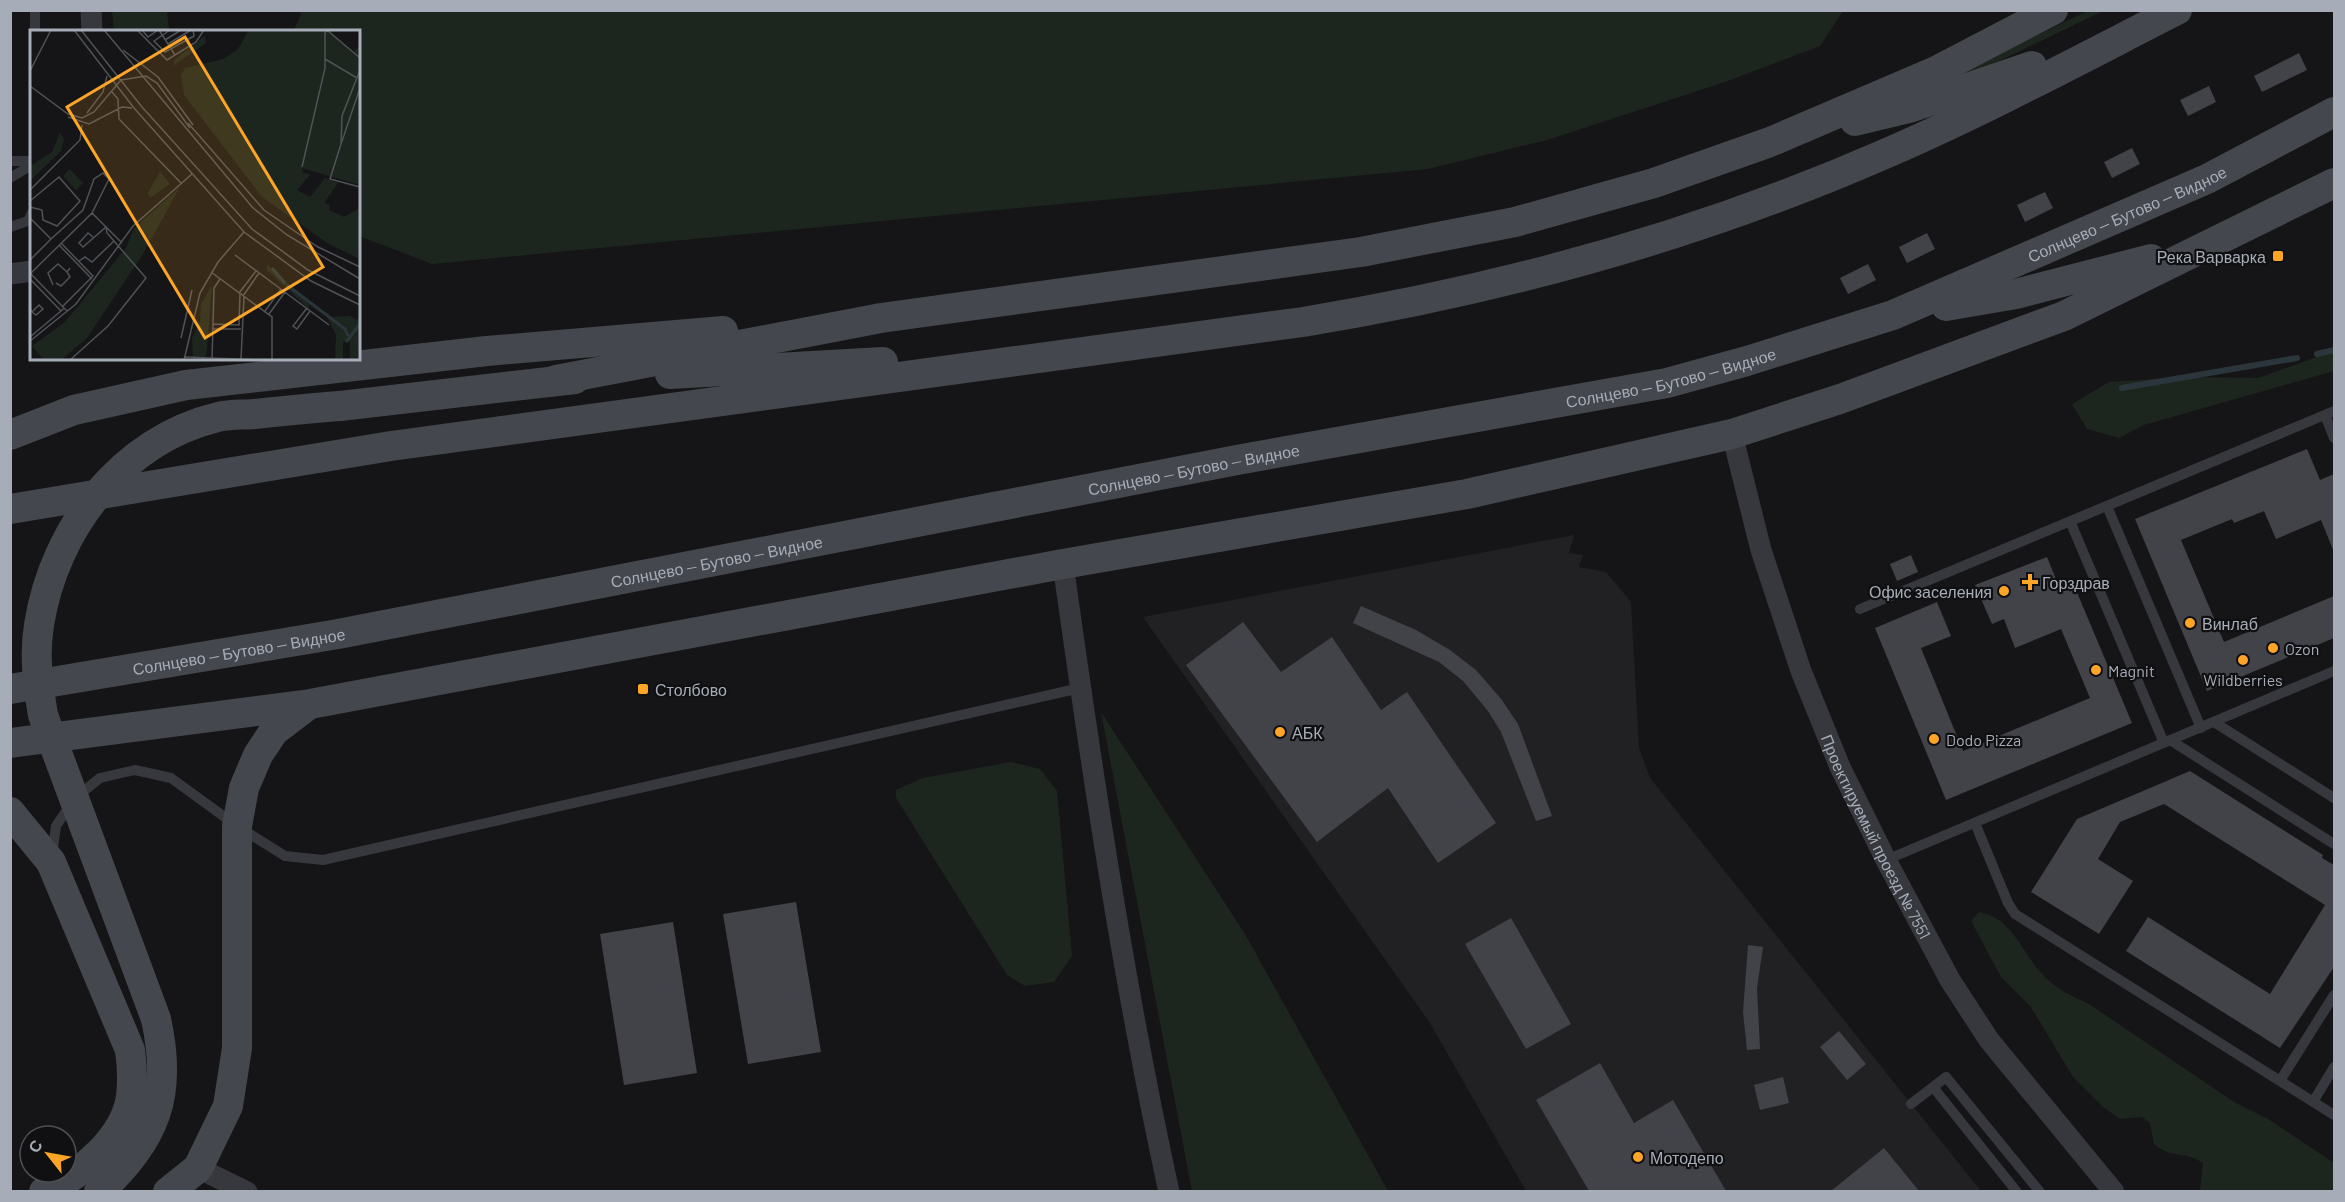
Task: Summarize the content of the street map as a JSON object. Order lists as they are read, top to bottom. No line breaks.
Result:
{"streets":{"main road":["Солнцево — Бутово — Видное"],"street":["Проектируемый проезд № 7551"]},"places":{"transit":["Река Варварка","Столбово"],"health":["Горздрав"],"other":["Офис заселения","Винлаб","Ozon","Wildberries","Magnit","АБК","Dodo Pizza","Мотодепо"]},"north":"top left"}
